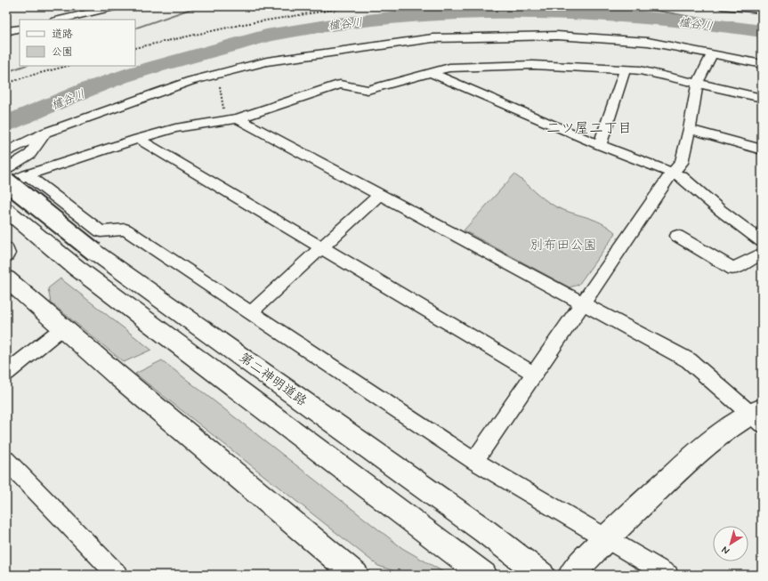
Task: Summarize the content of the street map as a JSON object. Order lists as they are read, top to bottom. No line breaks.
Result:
{"streets":{"main road":["第二神明道路"]},"districts":["二ツ屋二丁目"],"water":["櫨谷川"],"parks":["別布田公園"],"legend":["道路","公園"],"north":"bottom left"}
